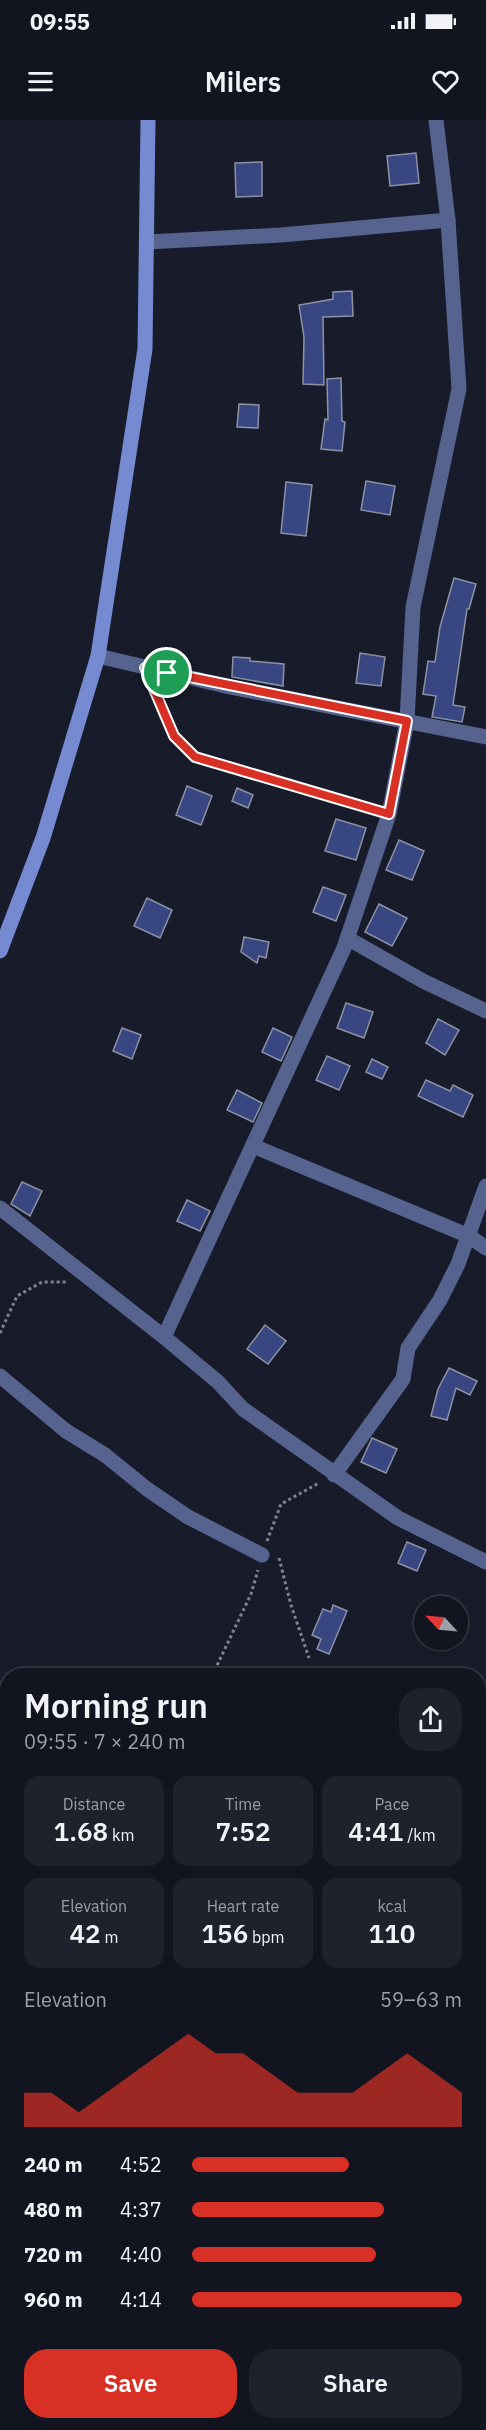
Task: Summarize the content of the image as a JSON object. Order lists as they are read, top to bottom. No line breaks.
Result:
{"north":"top left","page":{"status":"09:55","header":"Milers","heading":["Morning run","09:55 · 7 × 240 m"],"stats":[["Distance","1.68 km"],["Time","7:52"],["Pace","4:41 /km"],["Elevation","42 m"],["Heart rate","156 bpm"],["kcal","110"]],"chart":["Elevation","59–63 m"],"list":[{"name":"240 m","note":"4:52"},{"name":"480 m","note":"4:37"},{"name":"720 m","note":"4:40"},{"name":"960 m","note":"4:14"}],"buttons":["Save","Share"]}}
